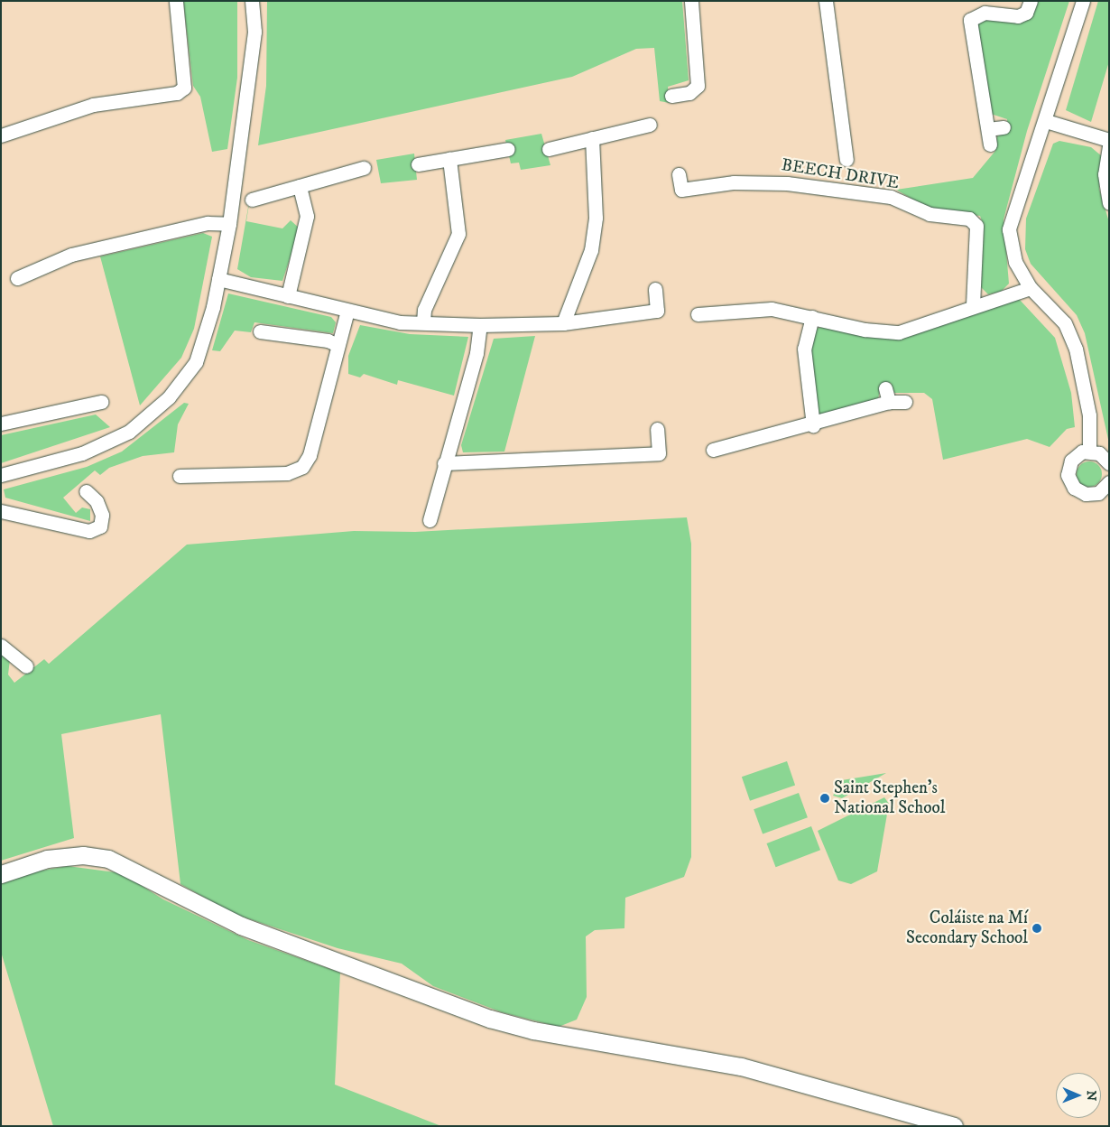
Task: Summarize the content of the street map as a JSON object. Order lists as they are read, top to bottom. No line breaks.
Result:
{"streets":{"street":["BEECH DRIVE"]},"places":["Saint Stephen's National School","Coláiste na Mí Secondary School"],"north":"right"}
